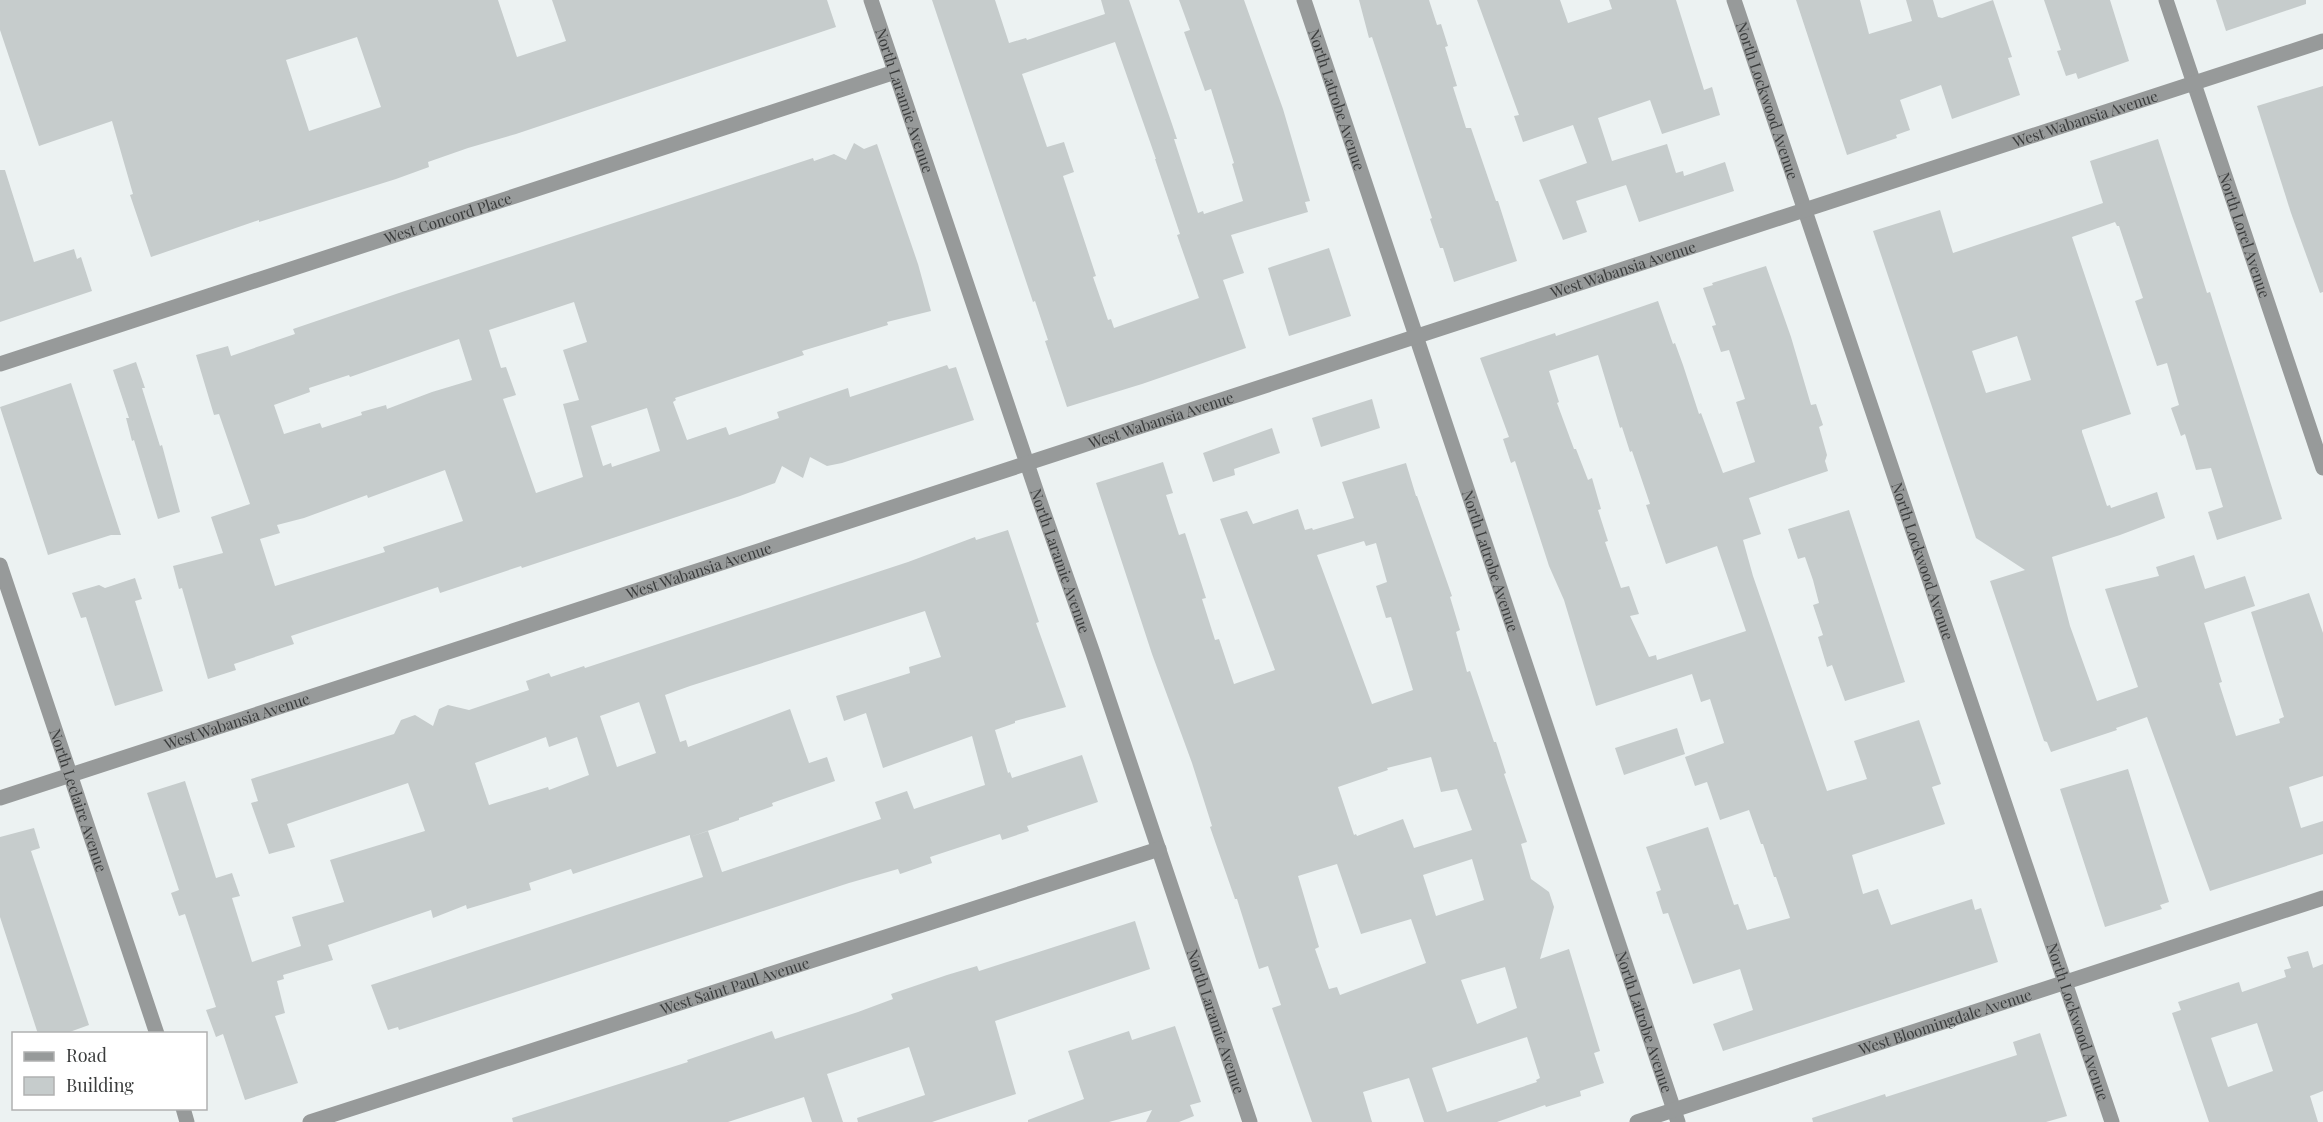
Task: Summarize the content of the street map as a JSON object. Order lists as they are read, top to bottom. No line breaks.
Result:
{"streets":{"street":["North Latrobe Avenue","North Laramie Avenue","North Lockwood Avenue","West Wabansia Avenue","West Concord Place","North Lorel Avenue","North Leclaire Avenue","West Saint Paul Avenue","West Bloomingdale Avenue"]},"crossings":[["North Latrobe Avenue","West Wabansia Avenue"],["North Latrobe Avenue","West Bloomingdale Avenue"],["North Laramie Avenue","West Wabansia Avenue"],["North Laramie Avenue","West Concord Place"],["North Laramie Avenue","West Saint Paul Avenue"],["North Lockwood Avenue","West Wabansia Avenue"],["North Lockwood Avenue","West Bloomingdale Avenue"],["West Wabansia Avenue","North Lorel Avenue"],["West Wabansia Avenue","North Leclaire Avenue"]],"legend":["Road","Building"]}
